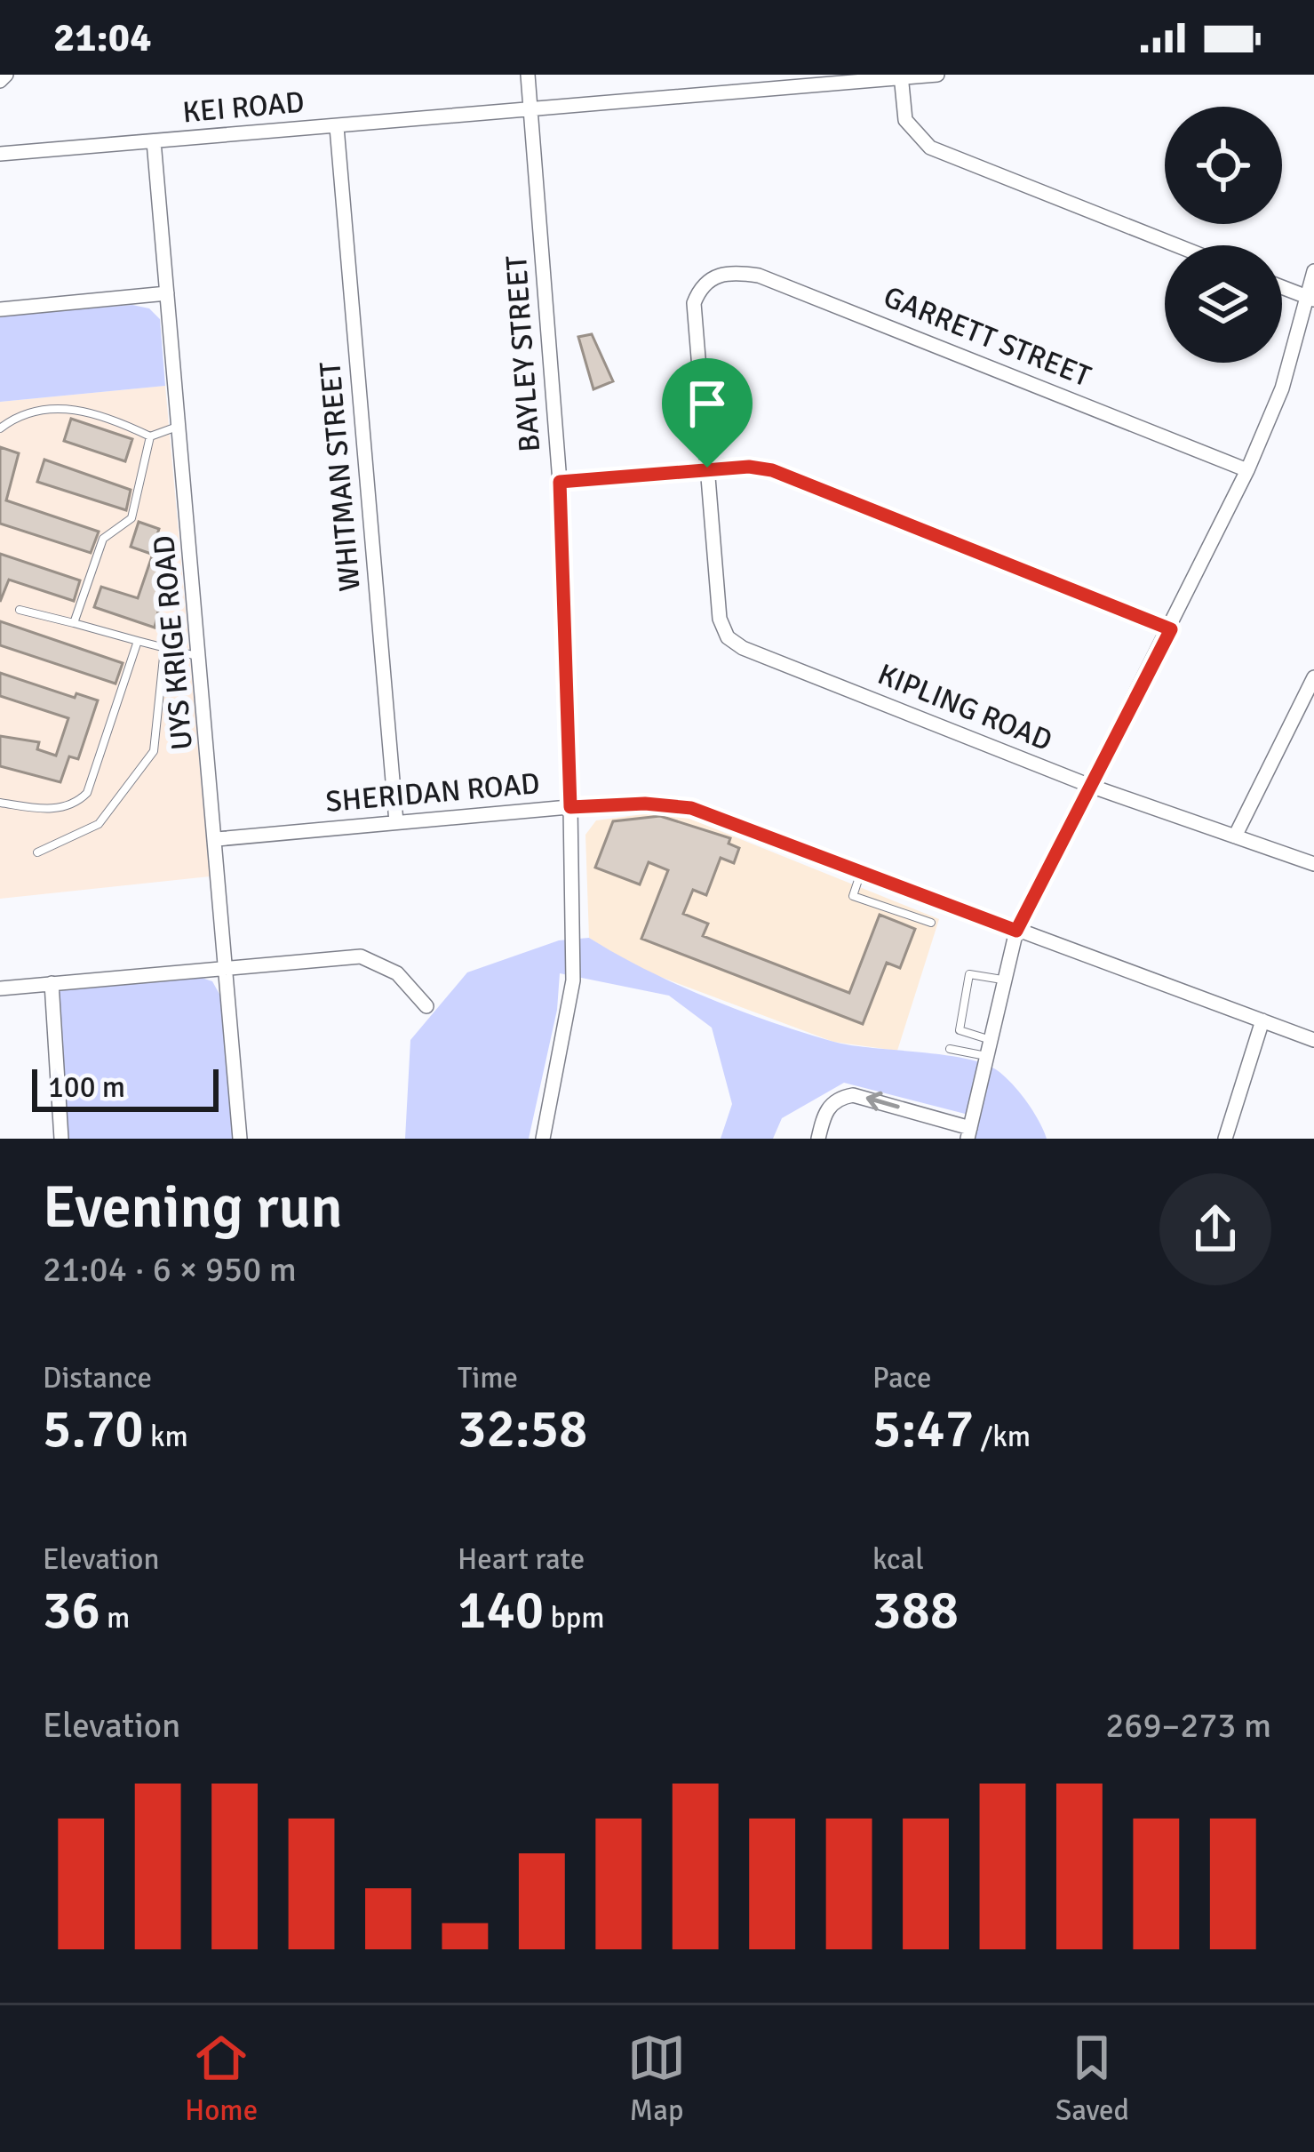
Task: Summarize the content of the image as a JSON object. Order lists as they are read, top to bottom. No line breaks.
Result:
{"streets":{"street":["KEI ROAD","GARRETT STREET","BAYLEY STREET","WHITMAN STREET","UYS KRIGE ROAD","KIPLING ROAD","SHERIDAN ROAD"]},"crossings":[["KEI ROAD","BAYLEY STREET"],["KEI ROAD","WHITMAN STREET"],["KEI ROAD","UYS KRIGE ROAD"],["GARRETT STREET","KIPLING ROAD"],["BAYLEY STREET","SHERIDAN ROAD"],["WHITMAN STREET","SHERIDAN ROAD"],["UYS KRIGE ROAD","SHERIDAN ROAD"]],"scale_bar":"100 m","page":{"status":"21:04","scale":"100 m","heading":["Evening run","21:04 · 6 × 950 m"],"stats":[["Distance","5.70 km"],["Time","32:58"],["Pace","5:47 /km"],["Elevation","36 m"],["Heart rate","140 bpm"],["kcal","388"]],"chart":["Elevation","269–273 m"],"tabs":["Home","Map","Saved"]}}
